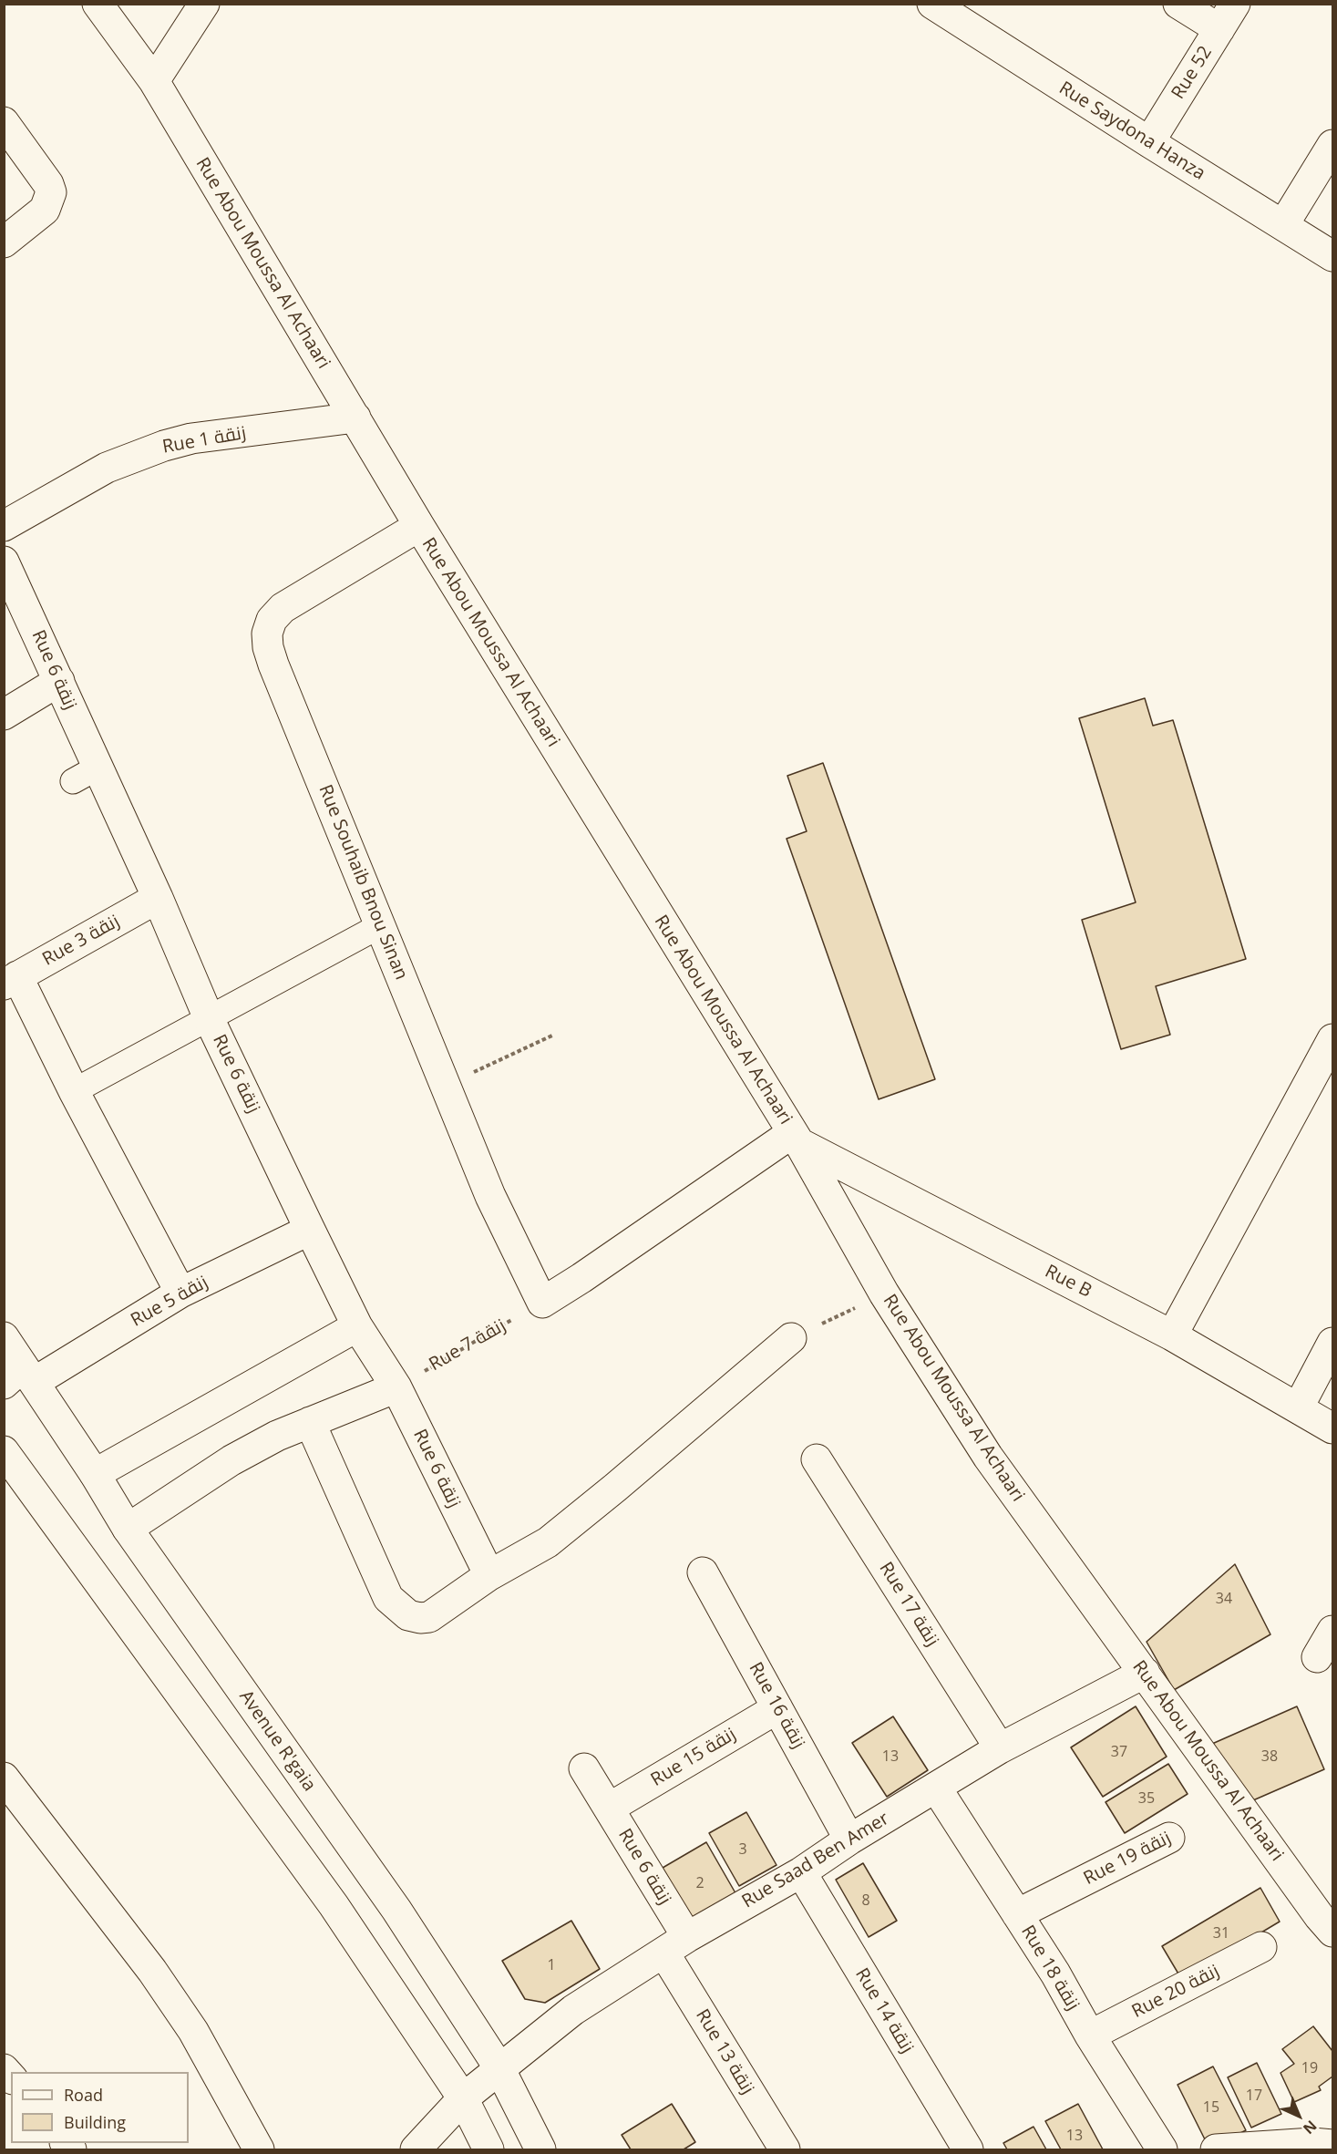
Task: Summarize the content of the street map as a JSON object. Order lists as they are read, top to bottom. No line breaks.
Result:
{"streets":{"street":["Rue 52","Rue Saydona Hanza","Rue Abou Moussa Al Achaari","Rue 1 زنقة","Rue 6 زنقة","Rue Souhaib Bnou Sinan","Rue 3 زنقة","Rue B","Rue 5 زنقة","Rue 17 زنقة","Rue 16 زنقة","Avenue R'gaia","Rue 15 زنقة","Rue 19 زنقة","Rue Saad Ben Amer","Rue 18 زنقة","Rue 20 زنقة","Rue 14 زنقة","Rue 13 زنقة"],"path":["Rue 7 زنقة"]},"crossings":[["Rue 52","Rue Saydona Hanza"],["Rue Abou Moussa Al Achaari","Rue 1 زنقة"],["Rue Abou Moussa Al Achaari","Rue Souhaib Bnou Sinan"],["Rue Abou Moussa Al Achaari","Rue B"],["Rue Abou Moussa Al Achaari","Rue Saad Ben Amer"],["Rue 6 زنقة","Rue 3 زنقة"],["Rue 6 زنقة","Rue 5 زنقة"],["Rue 6 زنقة","Rue 7 زنقة"],["Rue 6 زنقة","Rue 15 زنقة"],["Rue 6 زنقة","Rue Saad Ben Amer"],["Rue 6 زنقة","Rue 13 زنقة"],["Rue Souhaib Bnou Sinan","Rue 7 زنقة"],["Rue 5 زنقة","Avenue R'gaia"],["Rue 17 زنقة","Rue Saad Ben Amer"],["Rue 16 زنقة","Rue 15 زنقة"],["Rue 16 زنقة","Rue Saad Ben Amer"],["Avenue R'gaia","Rue Saad Ben Amer"],["Rue 19 زنقة","Rue 18 زنقة"],["Rue Saad Ben Amer","Rue 18 زنقة"],["Rue Saad Ben Amer","Rue 14 زنقة"],["Rue Saad Ben Amer","Rue 13 زنقة"],["Rue 18 زنقة","Rue 20 زنقة"]],"house_numbers":["34","37","13","38","35","3","2","8","31","1","19","17","15","13"],"legend":["Road","Building"],"north":"bottom right"}
